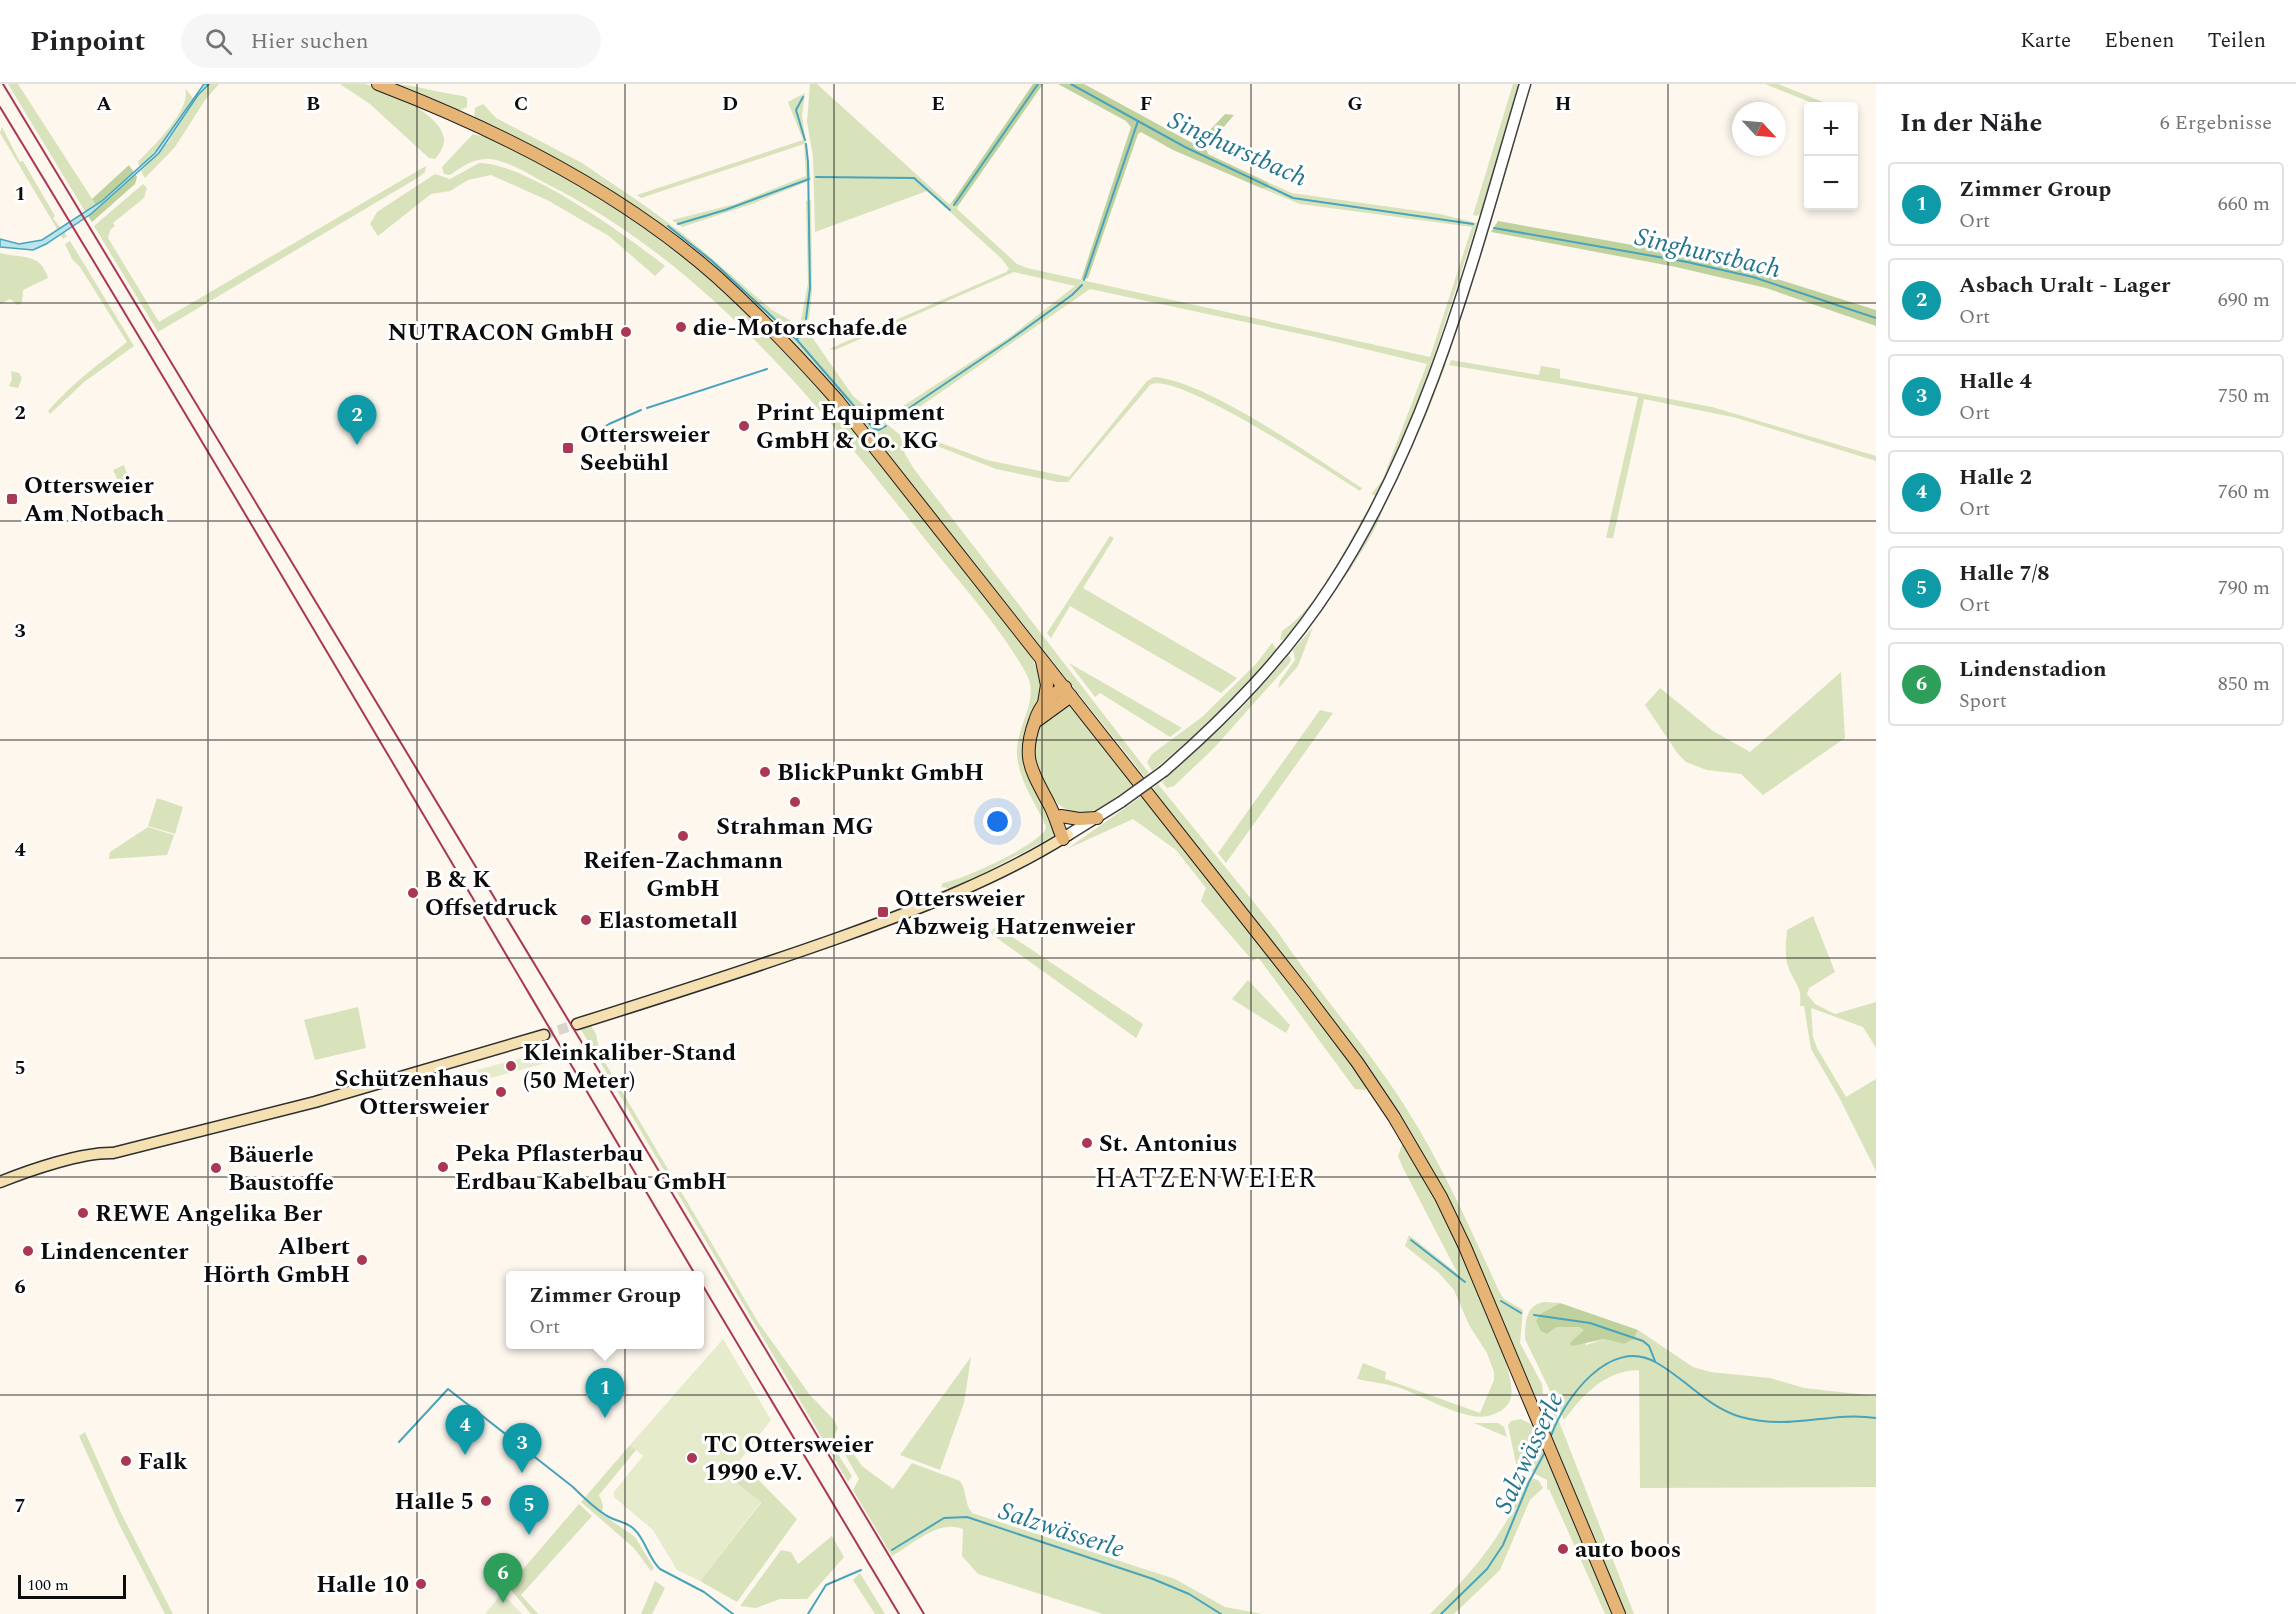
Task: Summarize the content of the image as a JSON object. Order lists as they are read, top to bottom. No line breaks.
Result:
{"districts":["HATZENWEIER"],"water":["Singhurstbach","Salzwässerle"],"places":{"other":["die-Motorschafe.de","NUTRACON GmbH","Print Equipment GmbH & Co. KG","BlickPunkt GmbH","Strahman MG","Reifen-Zachmann GmbH","B & K Offsetdruck","Elastometall","Kleinkaliber-Stand (50 Meter)","Schützenhaus Ottersweier","St. Antonius","Peka Pflasterbau Erdbau Kabelbau GmbH","Bäuerle Baustoffe","REWE Angelika Ber","Lindencenter","Albert Hörth GmbH","TC Ottersweier 1990 e.V.","Falk","Halle 5","auto boos","Halle 10"],"transit":["Ottersweier Seebühl","Ottersweier Am Notbach","Ottersweier Abzweig Hatzenweier"]},"scale_bar":"100 m","north":"bottom right","page":{"header":"Pinpoint","search":"Hier suchen","nav":["Karte","Ebenen","Teilen"],"heading":["In der Nähe","6 Ergebnisse"],"map_buttons":["+","−"],"list":[{"mark":"1","name":"Zimmer Group","note":"Ort","value":"660 m"},{"mark":"2","name":"Asbach Uralt - Lager","note":"Ort","value":"690 m"},{"mark":"3","name":"Halle 4","note":"Ort","value":"750 m"},{"mark":"4","name":"Halle 2","note":"Ort","value":"760 m"},{"mark":"5","name":"Halle 7/8","note":"Ort","value":"790 m"},{"mark":"6","name":"Lindenstadion","note":"Sport","value":"850 m"}],"pins":["2","1","4","3","5","6"],"popup":["Zimmer Group","Ort"],"scale":"100 m"},"grid":{"columns":["A","B","C","D","E","F","G","H"],"rows":["1","2","3","4","5","6","7"]}}
